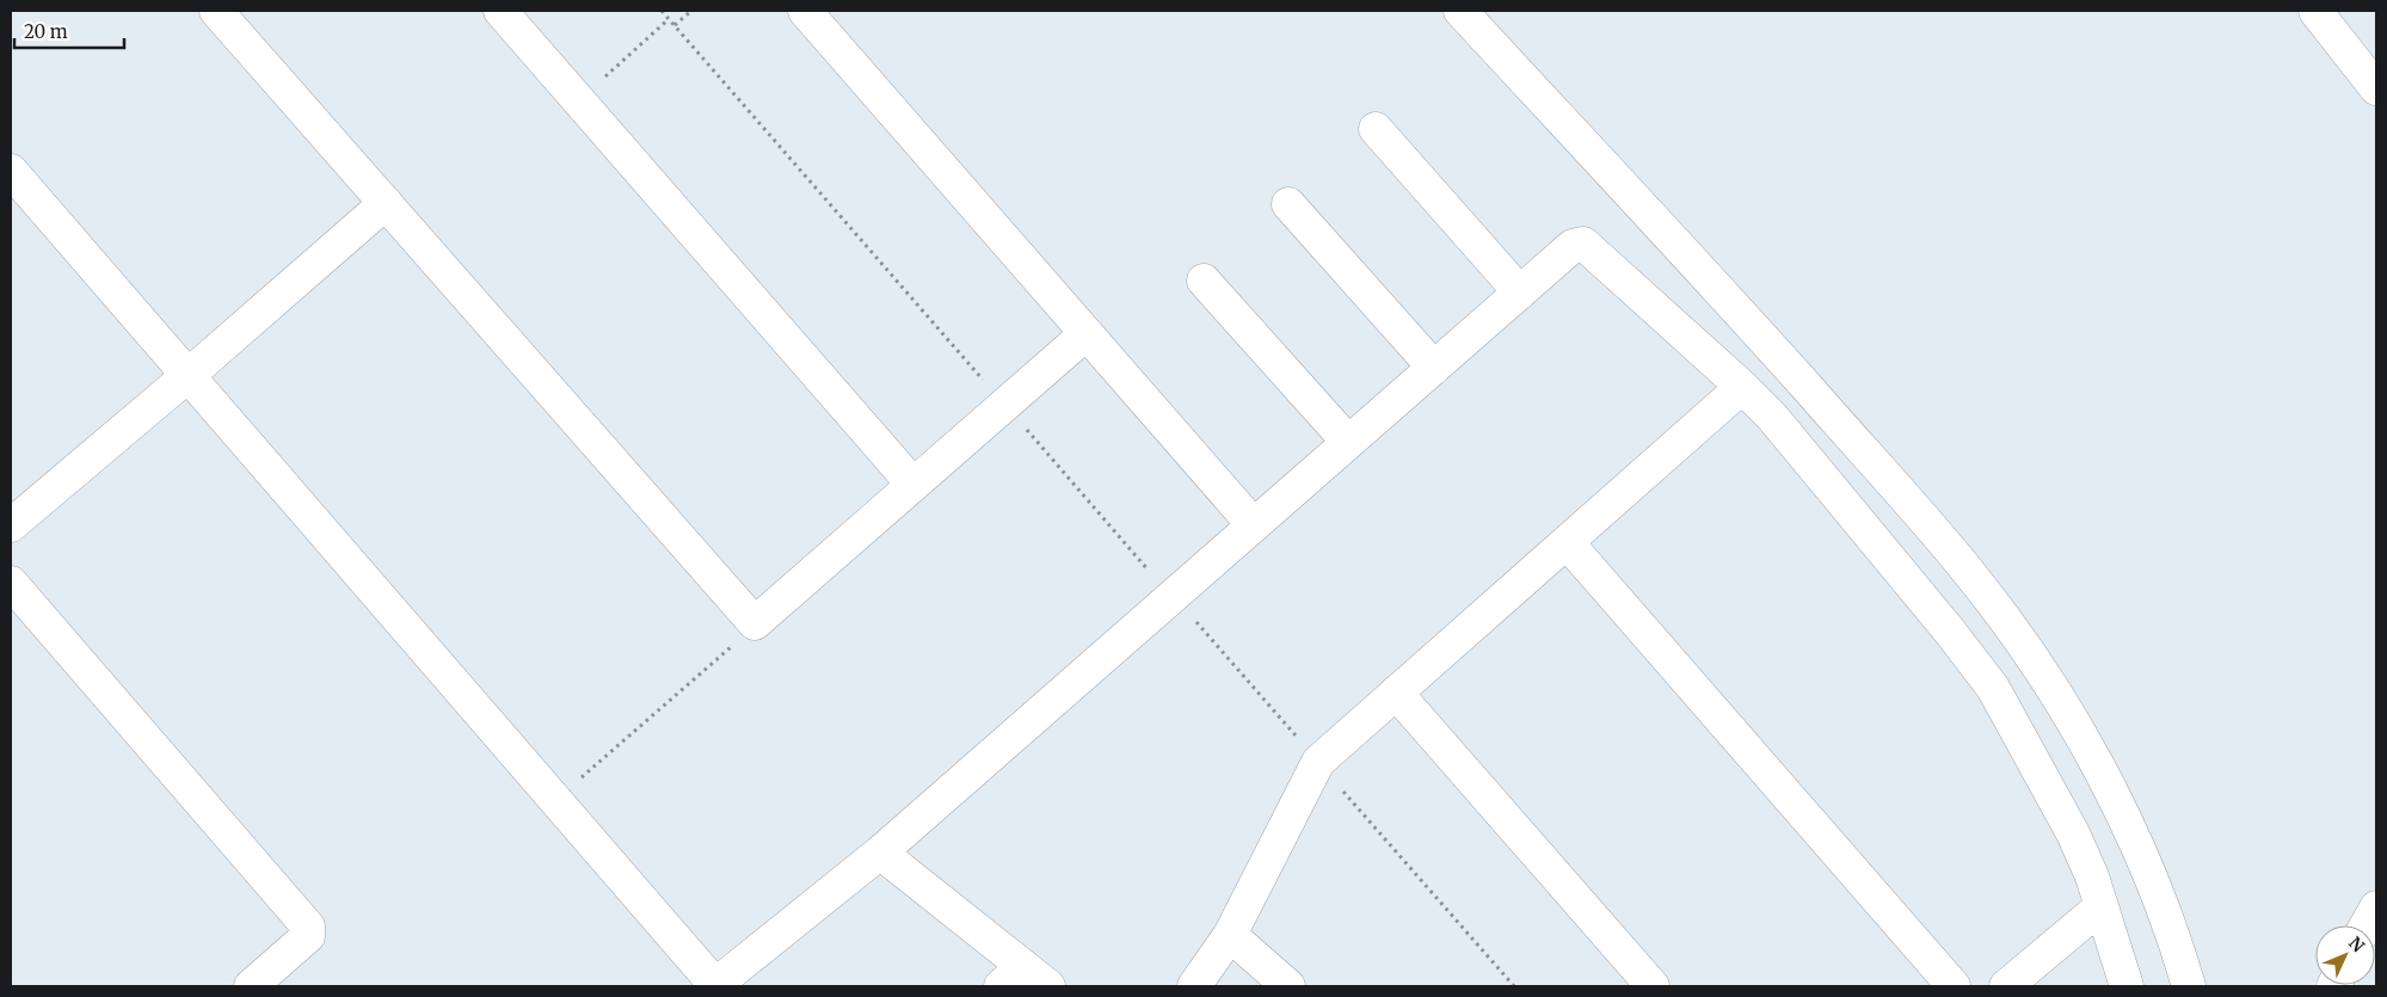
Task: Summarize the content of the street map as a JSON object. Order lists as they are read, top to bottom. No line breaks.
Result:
{"scale_bar":"20 m","north":"top right"}
